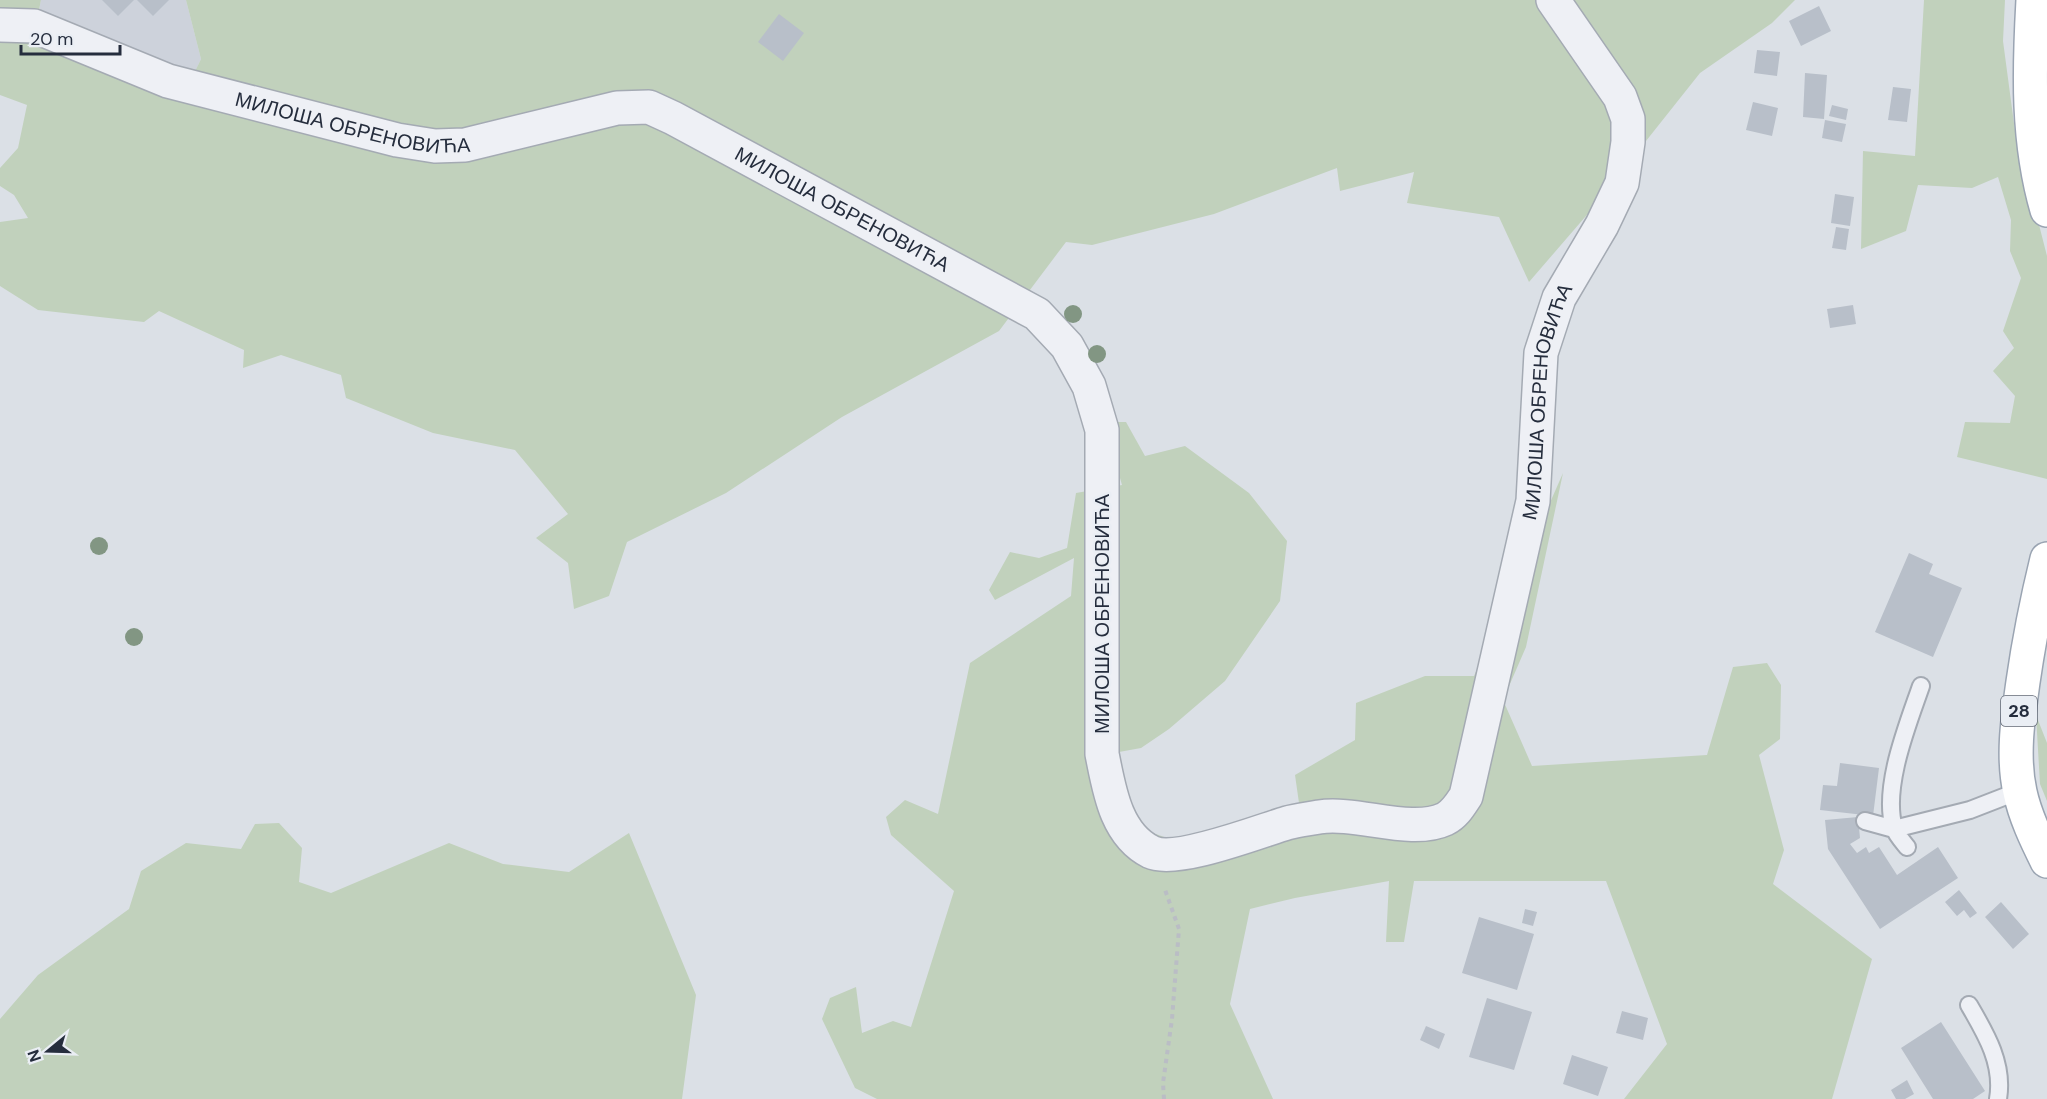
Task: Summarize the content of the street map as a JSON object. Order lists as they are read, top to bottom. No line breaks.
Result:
{"streets":{"main road":["28"],"street":["МИЛОША ОБРЕНОВИЋА"]},"scale_bar":"20 m","north":"left"}
